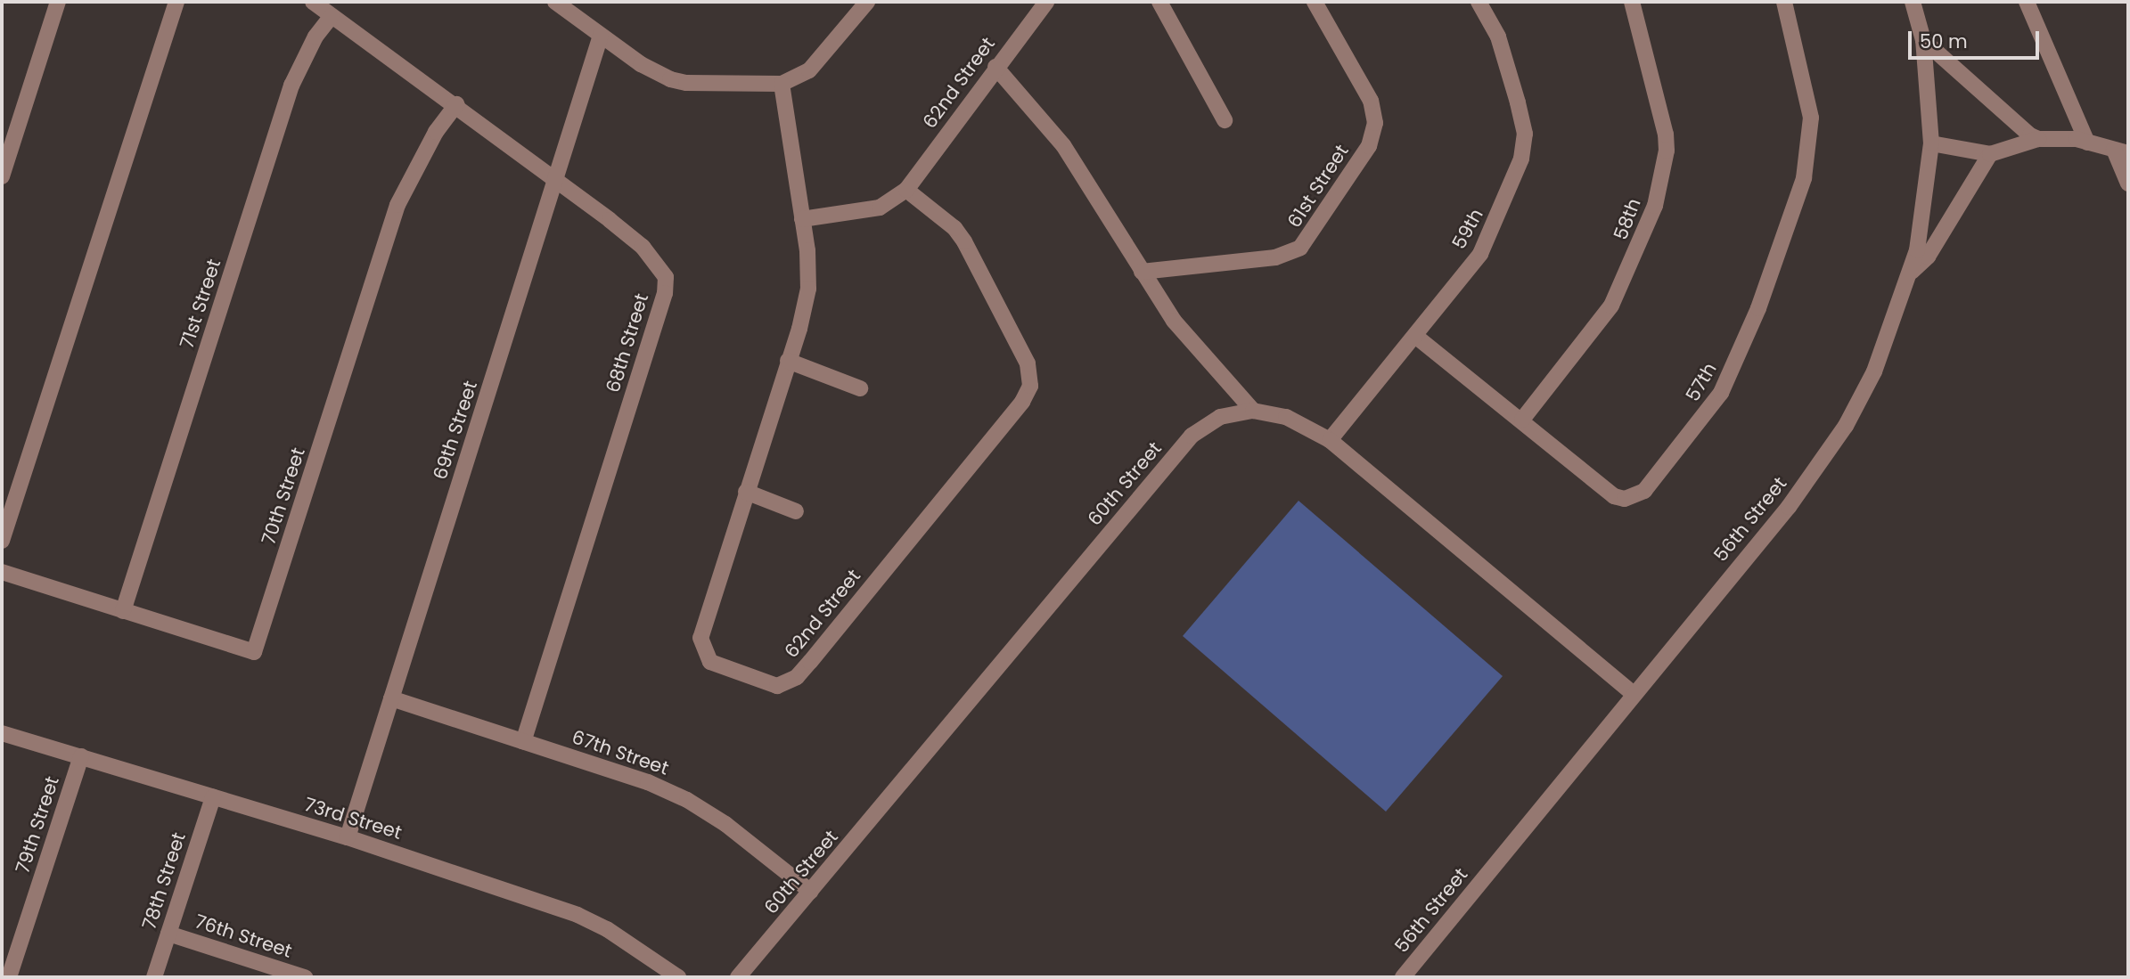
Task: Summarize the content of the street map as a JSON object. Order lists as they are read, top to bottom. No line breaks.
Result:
{"streets":{"street":["62nd Street","61st Street","58th","59th","71st Street","68th Street","57th","69th Street","60th Street","70th Street","56th Street","67th Street","73rd Street","79th Street","78th Street","76th Street"]},"crossings":[["58th","57th"],["59th","57th"],["59th","60th Street"],["71st Street","68th Street"],["71st Street","70th Street"],["68th Street","69th Street"],["68th Street","70th Street"],["68th Street","67th Street"],["69th Street","67th Street"],["69th Street","73rd Street"],["60th Street","56th Street"],["60th Street","67th Street"],["73rd Street","79th Street"],["73rd Street","78th Street"],["78th Street","76th Street"]],"scale_bar":"50 m"}
